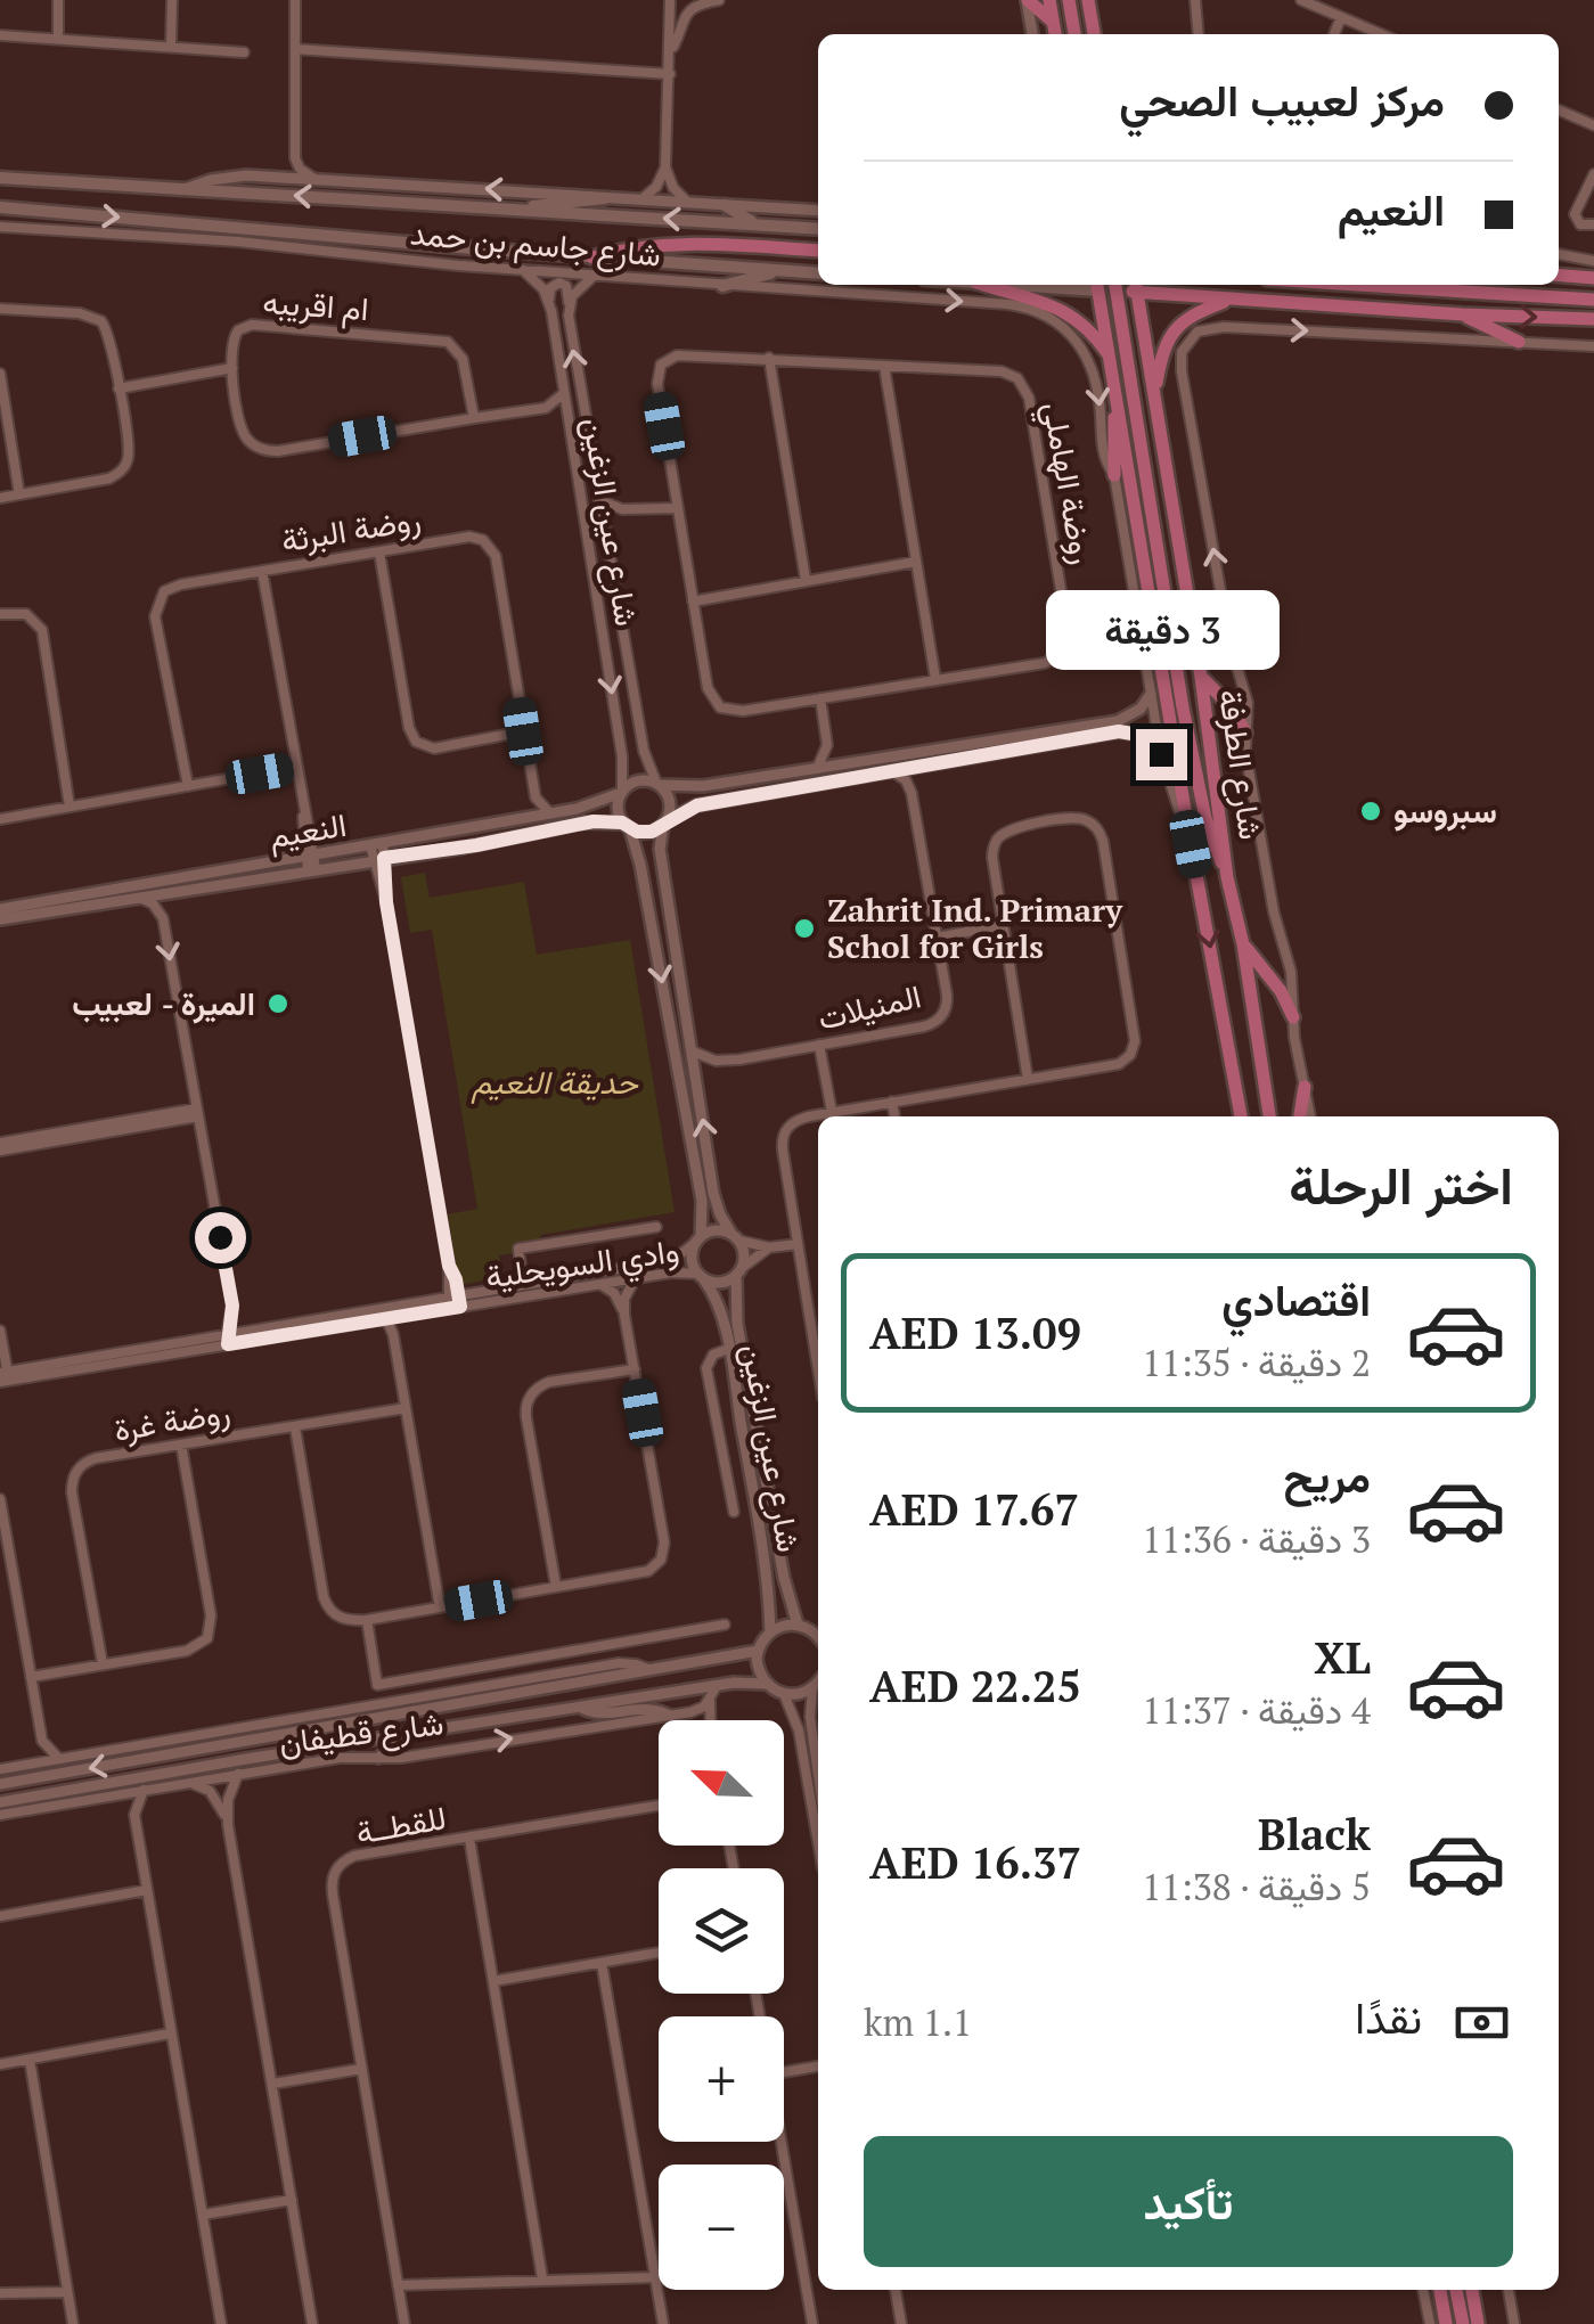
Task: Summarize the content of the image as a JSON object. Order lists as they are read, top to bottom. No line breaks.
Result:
{"streets":{"main road":["شارع جاسم بن حمد","شارع الطرفة"],"street":["ام اقريبه","روضة الهاملي","شارع عين الزغين","روضة البرثة","النعيم","المنيلات","وادي السويحلية","روضة غرة","شارع قطيفان","للقطــة"]},"crossings":[["شارع جاسم بن حمد","شارع عين الزغين"],["شارع جاسم بن حمد","شارع الطرفة"],["شارع عين الزغين","النعيم"],["شارع عين الزغين","وادي السويحلية"],["روضة البرثة","النعيم"]],"parks":["حديقة النعيم"],"places":["سبروسو","Zahrit Ind. Primary Schol for Girls","الميرة - لعبيب"],"north":"top left","page":{"banner":["مركز لعبيب الصحي","النعيم"],"bubble":"3 دقيقة","heading":"اختر الرحلة","list":[{"name":"اقتصادي","note":"2 دقيقة · 11:35","value":"AED 13.09"},{"name":"مريح","note":"3 دقيقة · 11:36","value":"AED 17.67"},{"name":"XL","note":"4 دقيقة · 11:37","value":"AED 22.25"},{"name":"Black","note":"5 دقيقة · 11:38","value":"AED 16.37"}],"map_buttons":["+","−"],"pay":["نقدًا","1.1 km"],"buttons":"تأكيد"}}
